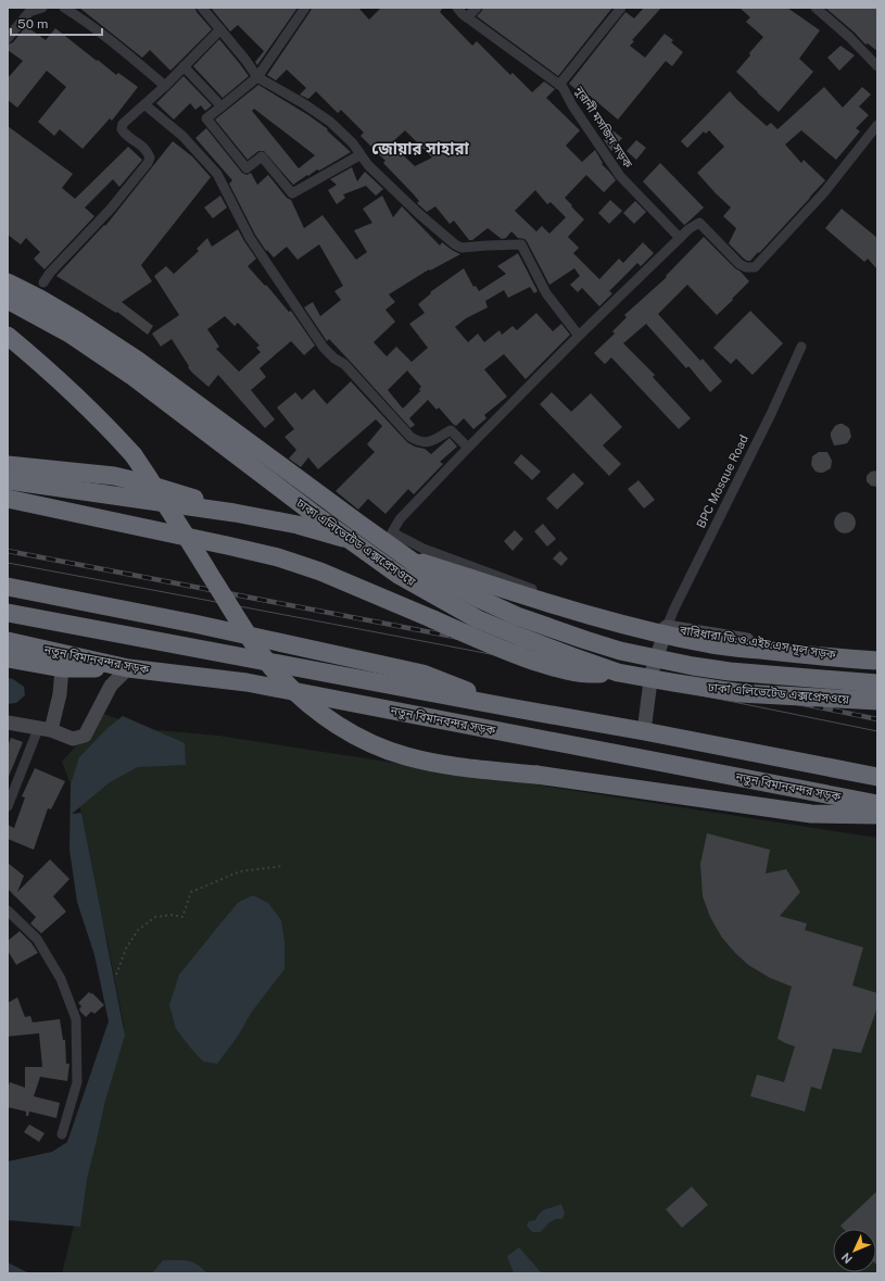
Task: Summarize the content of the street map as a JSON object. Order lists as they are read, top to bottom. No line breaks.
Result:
{"streets":{"highway":["ঢাকা এলিভেটেড এক্সপ্রেসওয়ে","নতুন বিমানবন্দর সড়ক"],"street":["নুরানী মসজিদ সড়ক","BPC Mosque Road","বারিধারা ডি.ও.এইচ.এস মূল সড়ক"]},"crossings":[["BPC Mosque Road","বারিধারা ডি.ও.এইচ.এস মূল সড়ক"],["বারিধারা ডি.ও.এইচ.এস মূল সড়ক","নতুন বিমানবন্দর সড়ক"]],"districts":["জোয়ার সাহারা"],"scale_bar":"50 m","north":"bottom left"}
